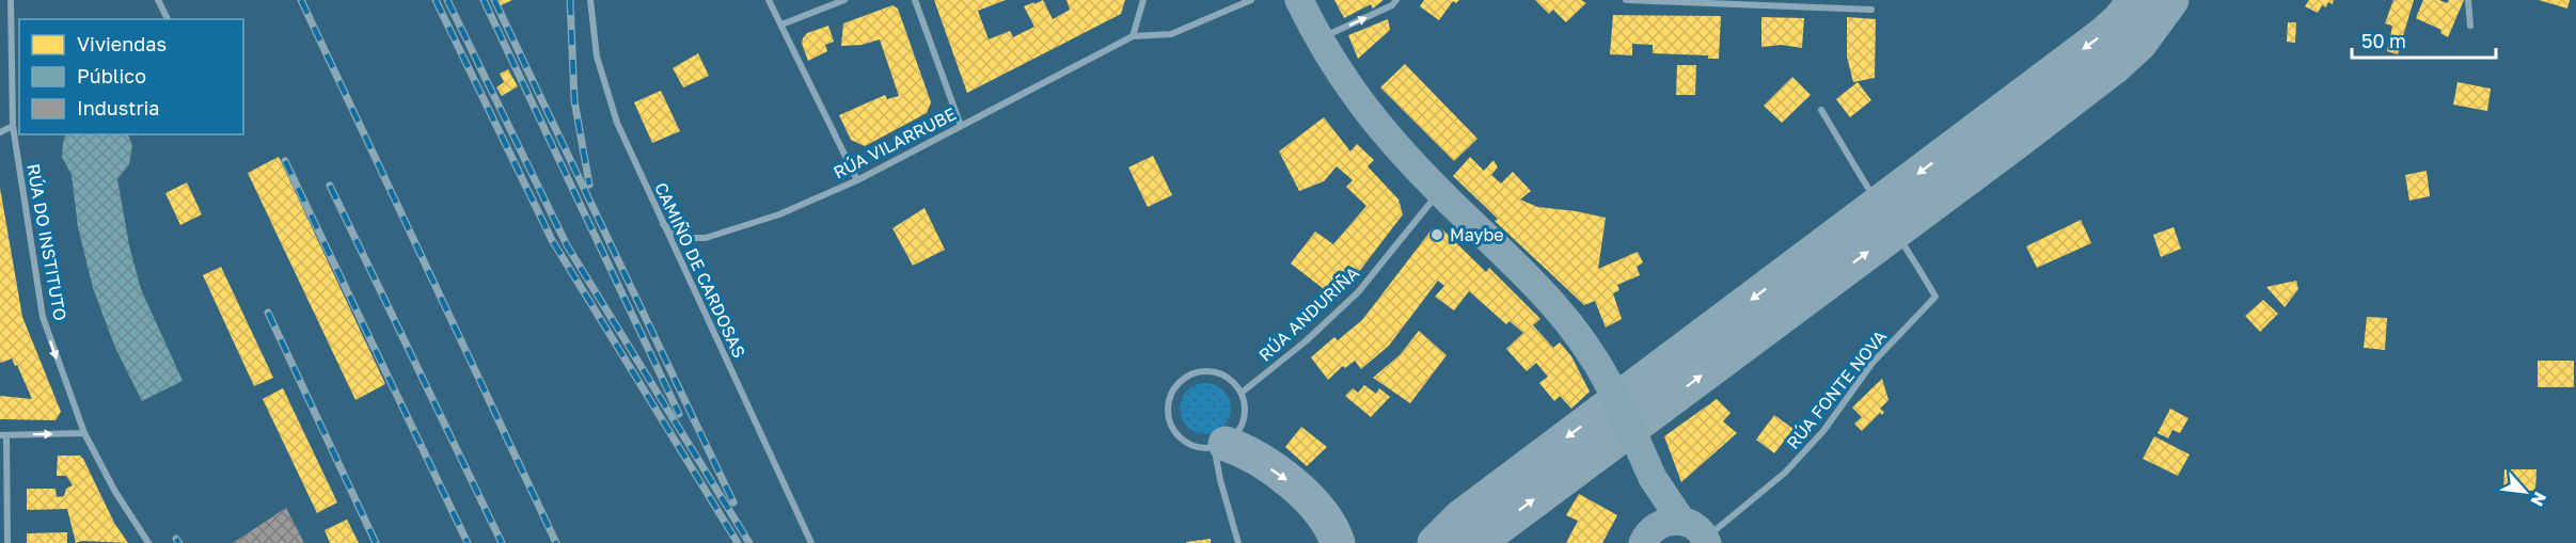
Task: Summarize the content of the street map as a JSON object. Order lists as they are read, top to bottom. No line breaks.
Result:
{"streets":{"street":["RÚA VILARRUBE","RÚA DO INSTITUTO","CAMIÑO DE CARDOSAS","RÚA ANDURIÑA","RÚA FONTE NOVA"]},"crossings":[["RÚA VILARRUBE","CAMIÑO DE CARDOSAS"]],"one_way":["RÚA DO INSTITUTO"],"places":["Maybe"],"legend":["Viviendas","Público","Industria"],"scale_bar":"50 m","north":"bottom right"}
